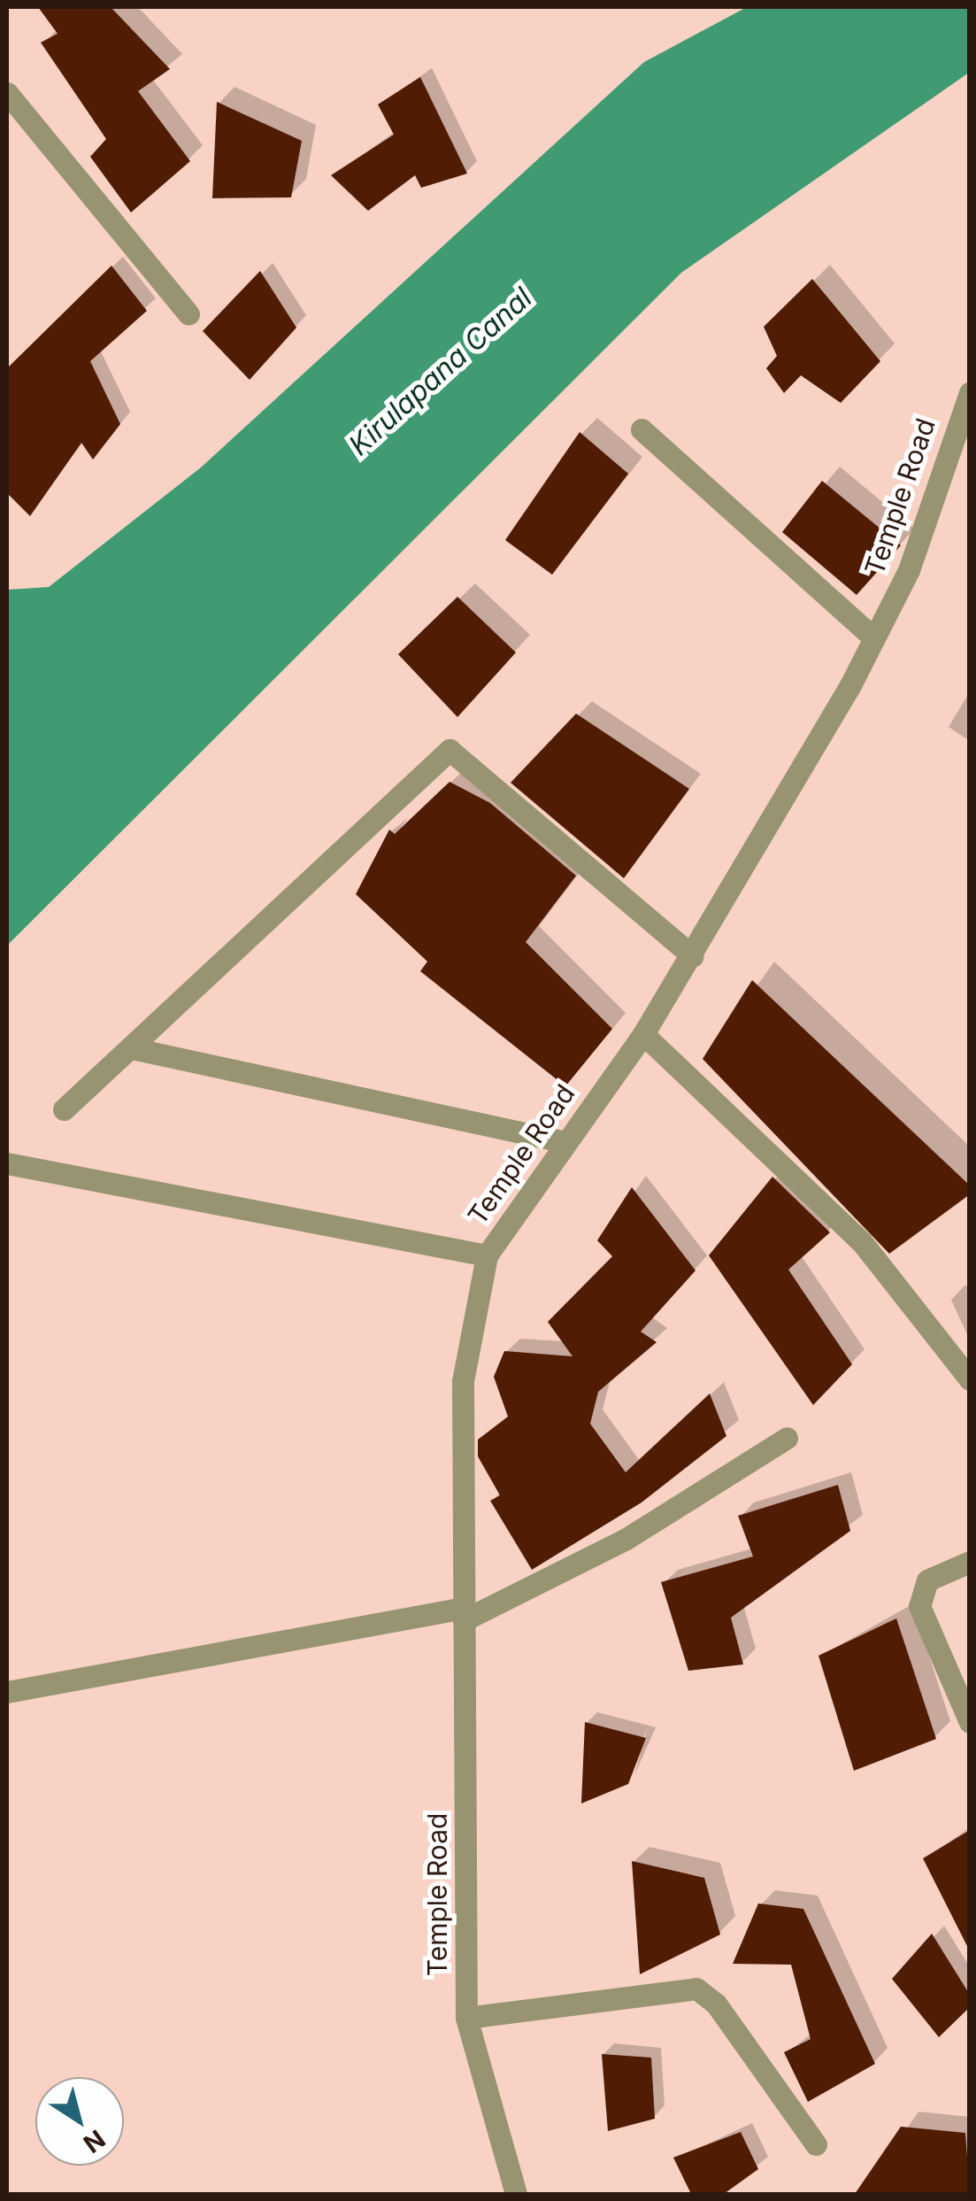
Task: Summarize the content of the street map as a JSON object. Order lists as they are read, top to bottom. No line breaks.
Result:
{"streets":{"street":["Temple Road"]},"water":["Kirulapana Canal"],"north":"bottom right"}
